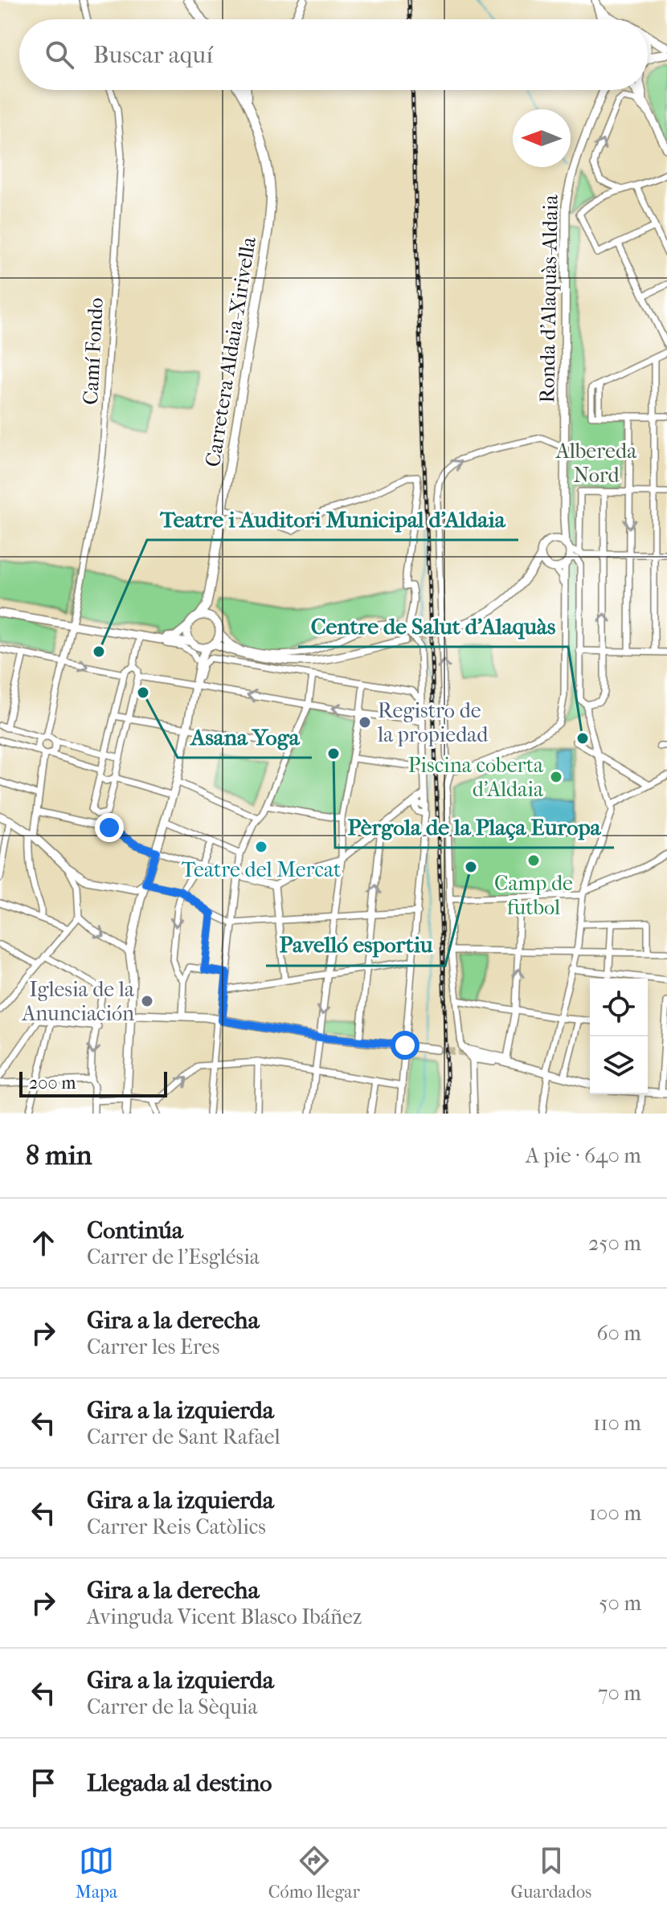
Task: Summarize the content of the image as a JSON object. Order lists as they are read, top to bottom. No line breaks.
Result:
{"streets":{"main road":["Carretera Aldaia-Xirivella"],"street":["Ronda d'Alaquàs-Aldaia","Camí Fondo"]},"parks":["Albereda Nord"],"places":["Teatre i Auditori Municipal d'Aldaia","Asana Yoga","Registro de la propiedad","Centre de Salut d'Alaquàs","Pèrgola de la Plaça Europa","Piscina coberta d'Aldaia","Teatre del Mercat","Camp de futbol","Pavelló esportiu","Iglesia de la Anunciación"],"scale_bar":"200 m","north":"left","page":{"search":"Buscar aquí","scale":"200 m","heading":["8 min","A pie · 640 m"],"list":[["Continúa","Carrer de l'Església","250 m"],["Gira a la derecha","Carrer les Eres","60 m"],["Gira a la izquierda","Carrer de Sant Rafael","110 m"],["Gira a la izquierda","Carrer Reis Catòlics","100 m"],["Gira a la derecha","Avinguda Vicent Blasco Ibáñez","50 m"],["Gira a la izquierda","Carrer de la Sèquia","70 m"],"Llegada al destino"],"nav":["Mapa","Cómo llegar","Guardados"]}}
